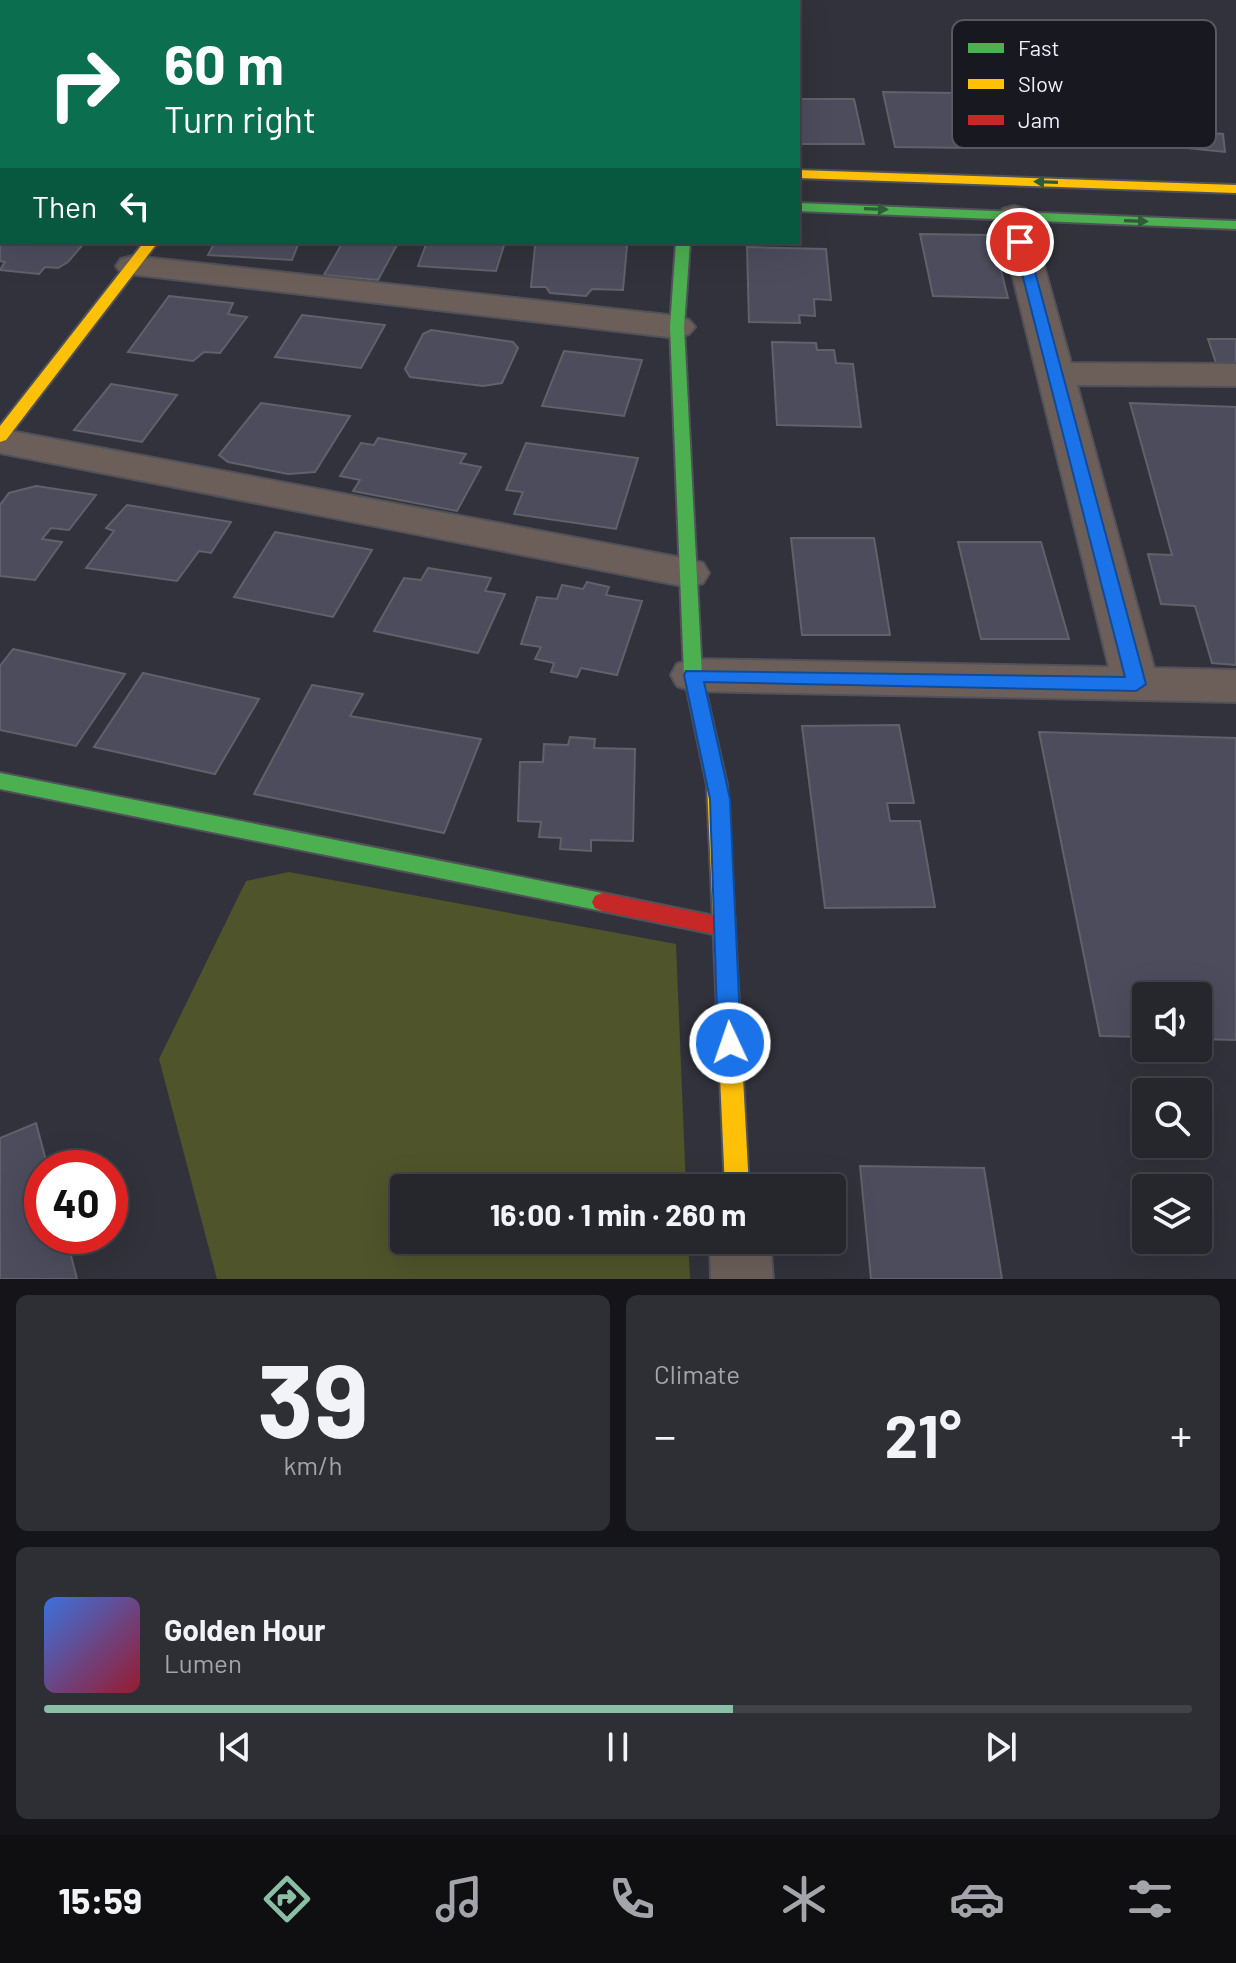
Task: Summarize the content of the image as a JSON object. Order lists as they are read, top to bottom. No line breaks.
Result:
{"legend":["Fast","Slow","Jam"],"page":{"turn":["60 m","Turn right"],"then":"Then","limit":"40","trip":"16:00 · 1 min · 260 m","tile":[["39","km/h"],"Climate"],"heat":["−","21°","+"],"song":["Golden Hour","Lumen"],"tabs":"15:59"}}
